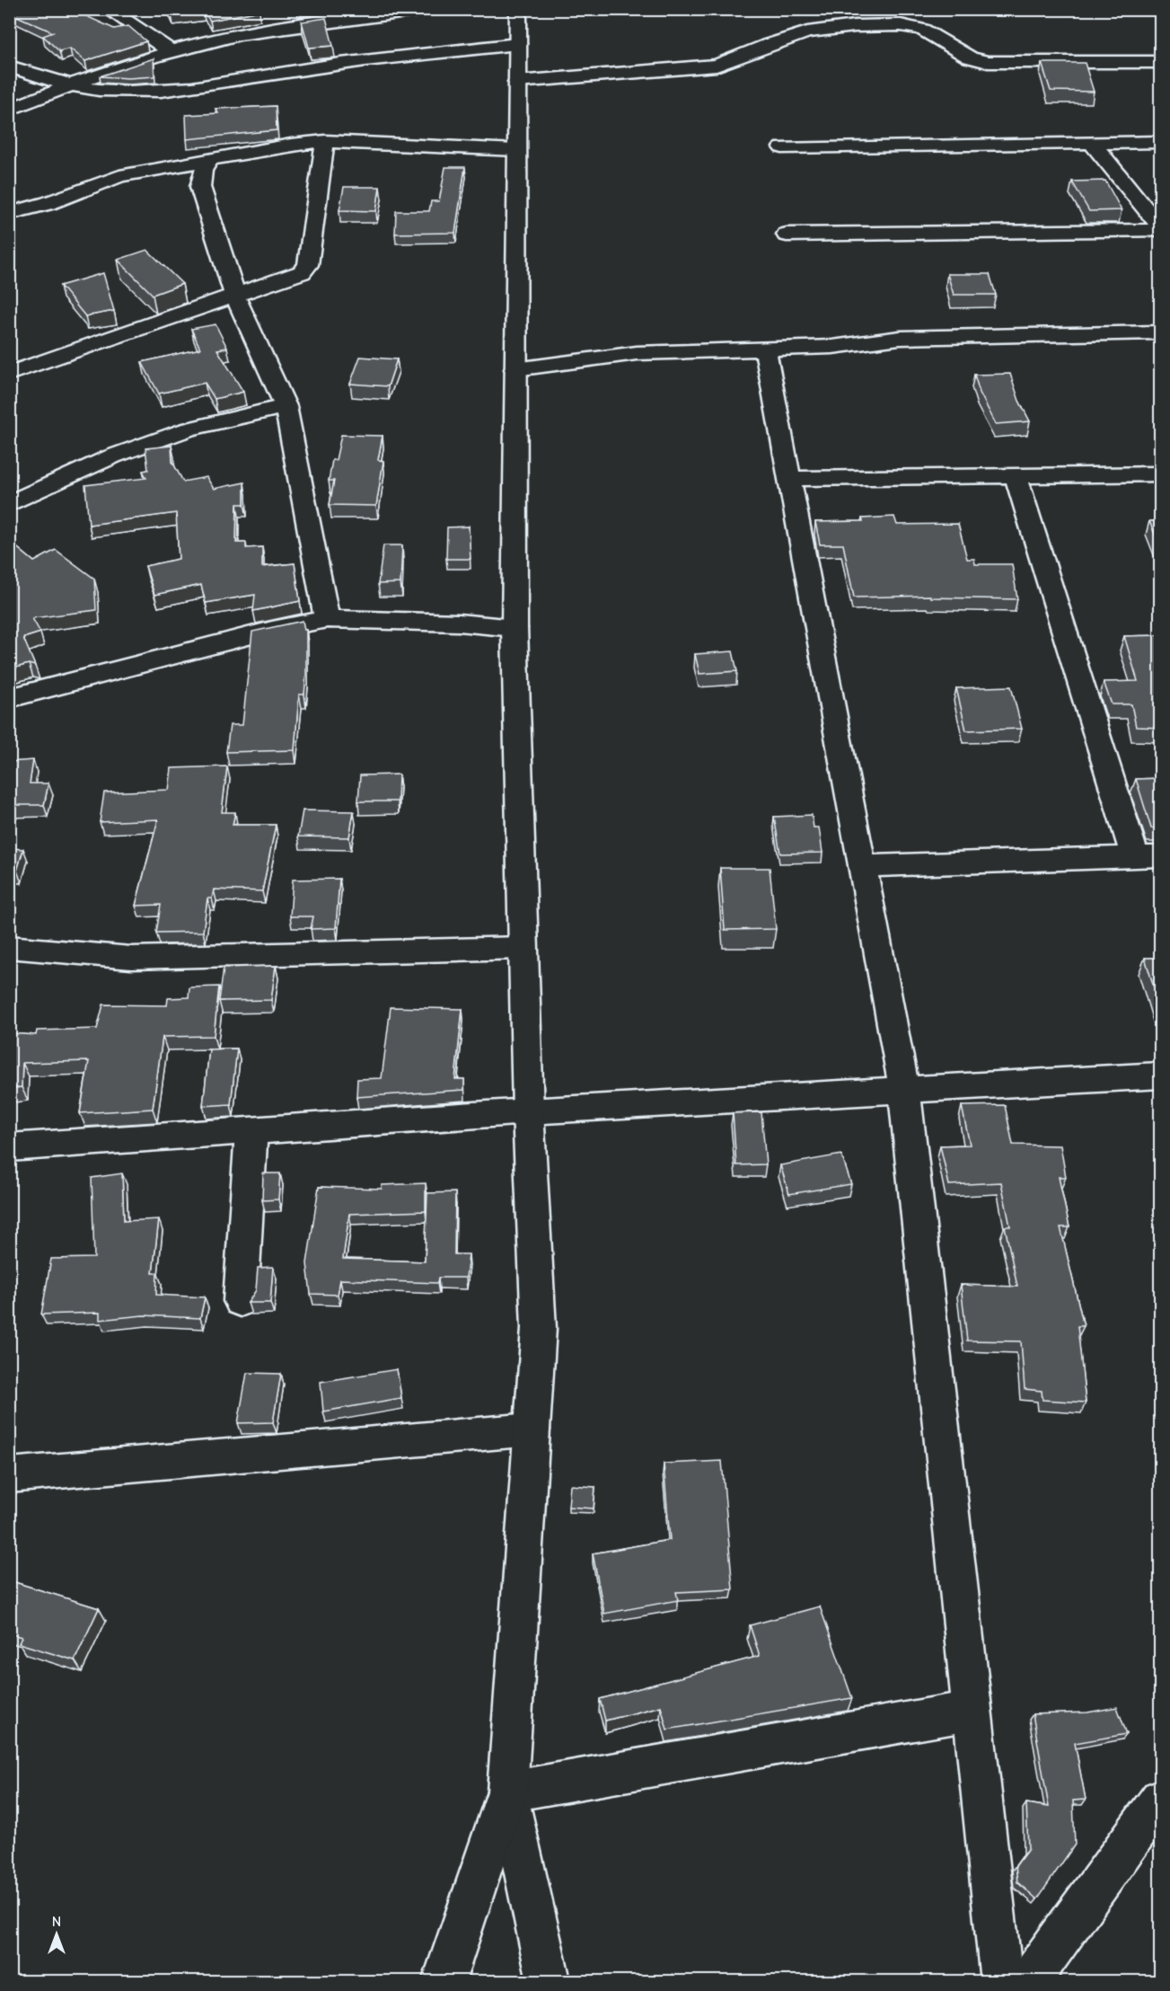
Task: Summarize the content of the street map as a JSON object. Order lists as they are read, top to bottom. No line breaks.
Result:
{"north":"top"}
